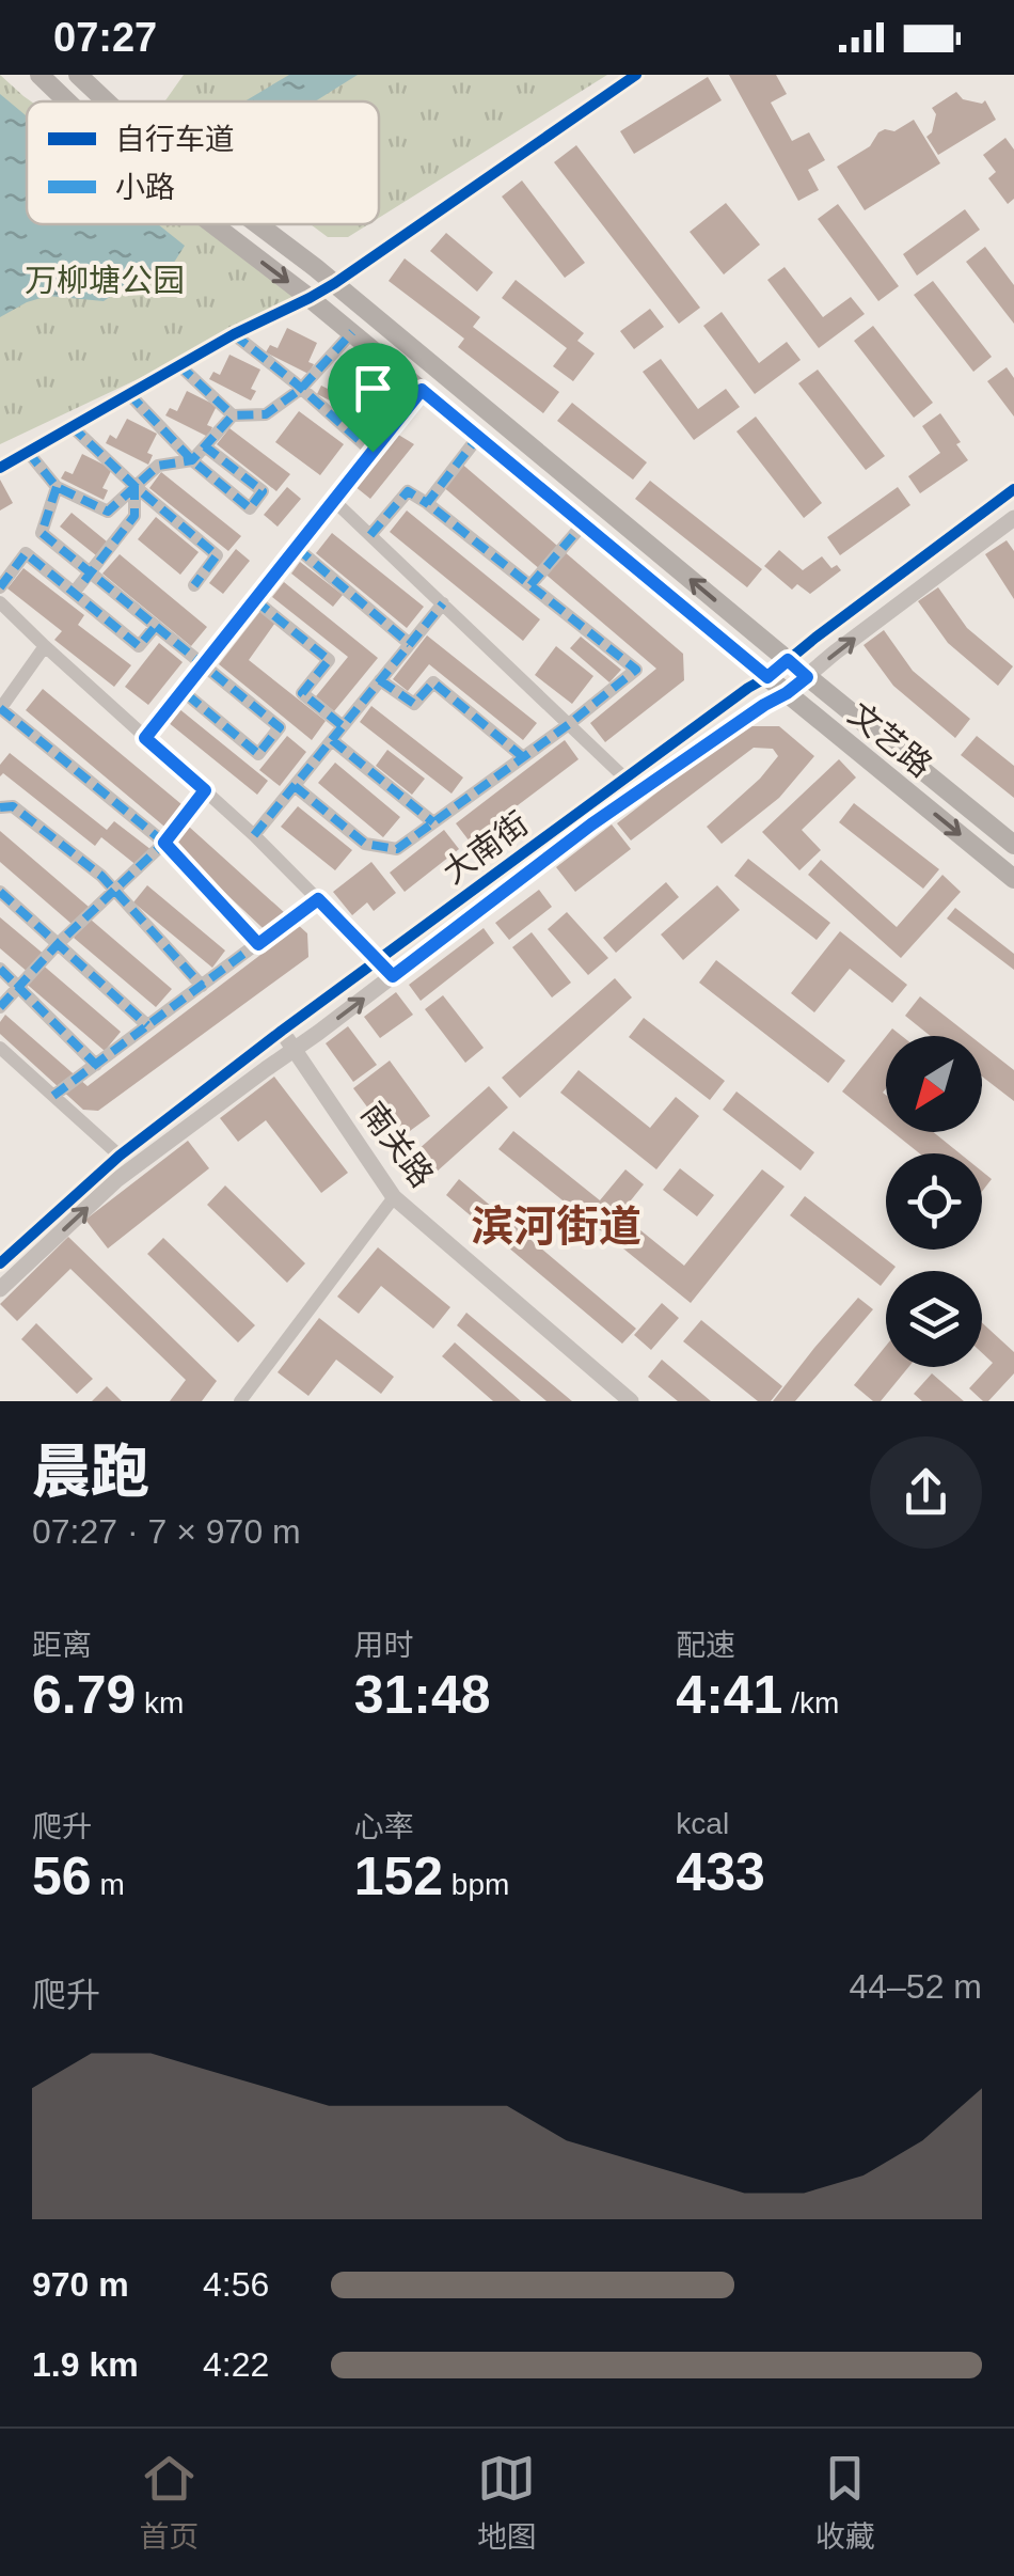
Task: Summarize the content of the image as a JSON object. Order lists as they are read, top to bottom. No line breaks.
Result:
{"streets":{"main road":["文艺路"],"street":["大南街","南关路"]},"crossings":[["文艺路","大南街"],["大南街","南关路"]],"districts":["滨河街道"],"parks":["万柳塘公园"],"legend":["自行车道","小路"],"north":"bottom left","page":{"status":"07:27","heading":["晨跑","07:27 · 7 × 970 m"],"stats":[["距离","6.79 km"],["用时","31:48"],["配速","4:41 /km"],["爬升","56 m"],["心率","152 bpm"],["kcal","433"]],"chart":["爬升","44–52 m"],"list":[{"name":"970 m","note":"4:56"},{"name":"1.9 km","note":"4:22"}],"tabs":["首页","地图","收藏"]}}
